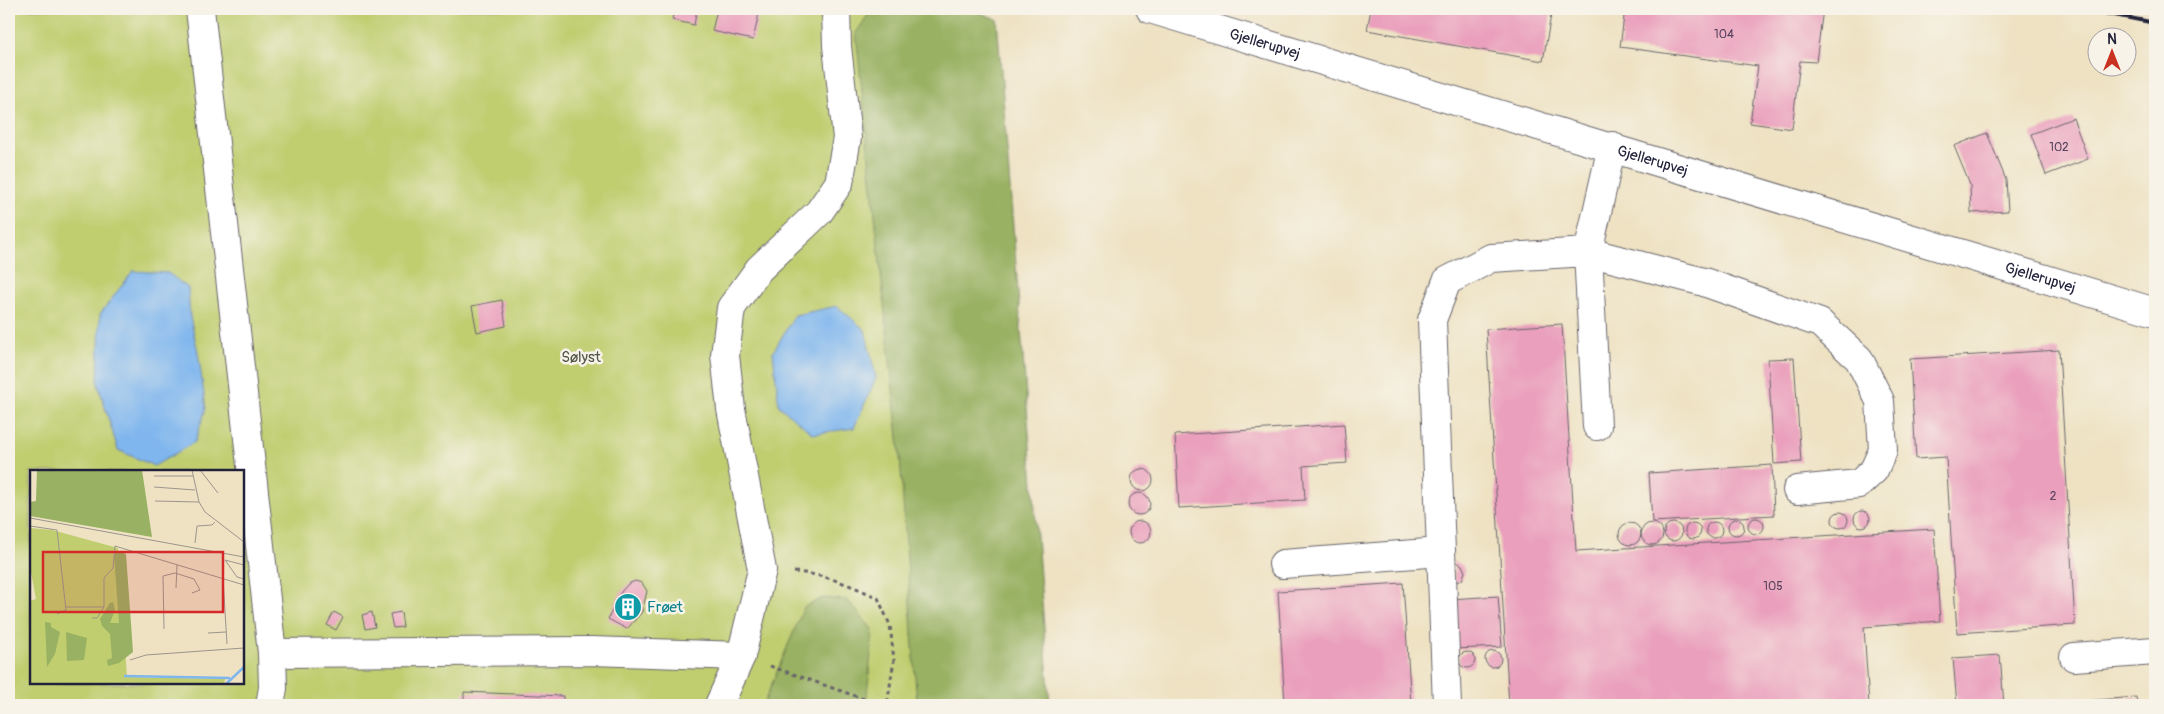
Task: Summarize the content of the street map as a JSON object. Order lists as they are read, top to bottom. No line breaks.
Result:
{"streets":{"street":["Gjellerupvej"]},"parks":["Sølyst"],"places":{"building":["Frøet"]},"house_numbers":["104","102","2","105"],"north":"top"}
